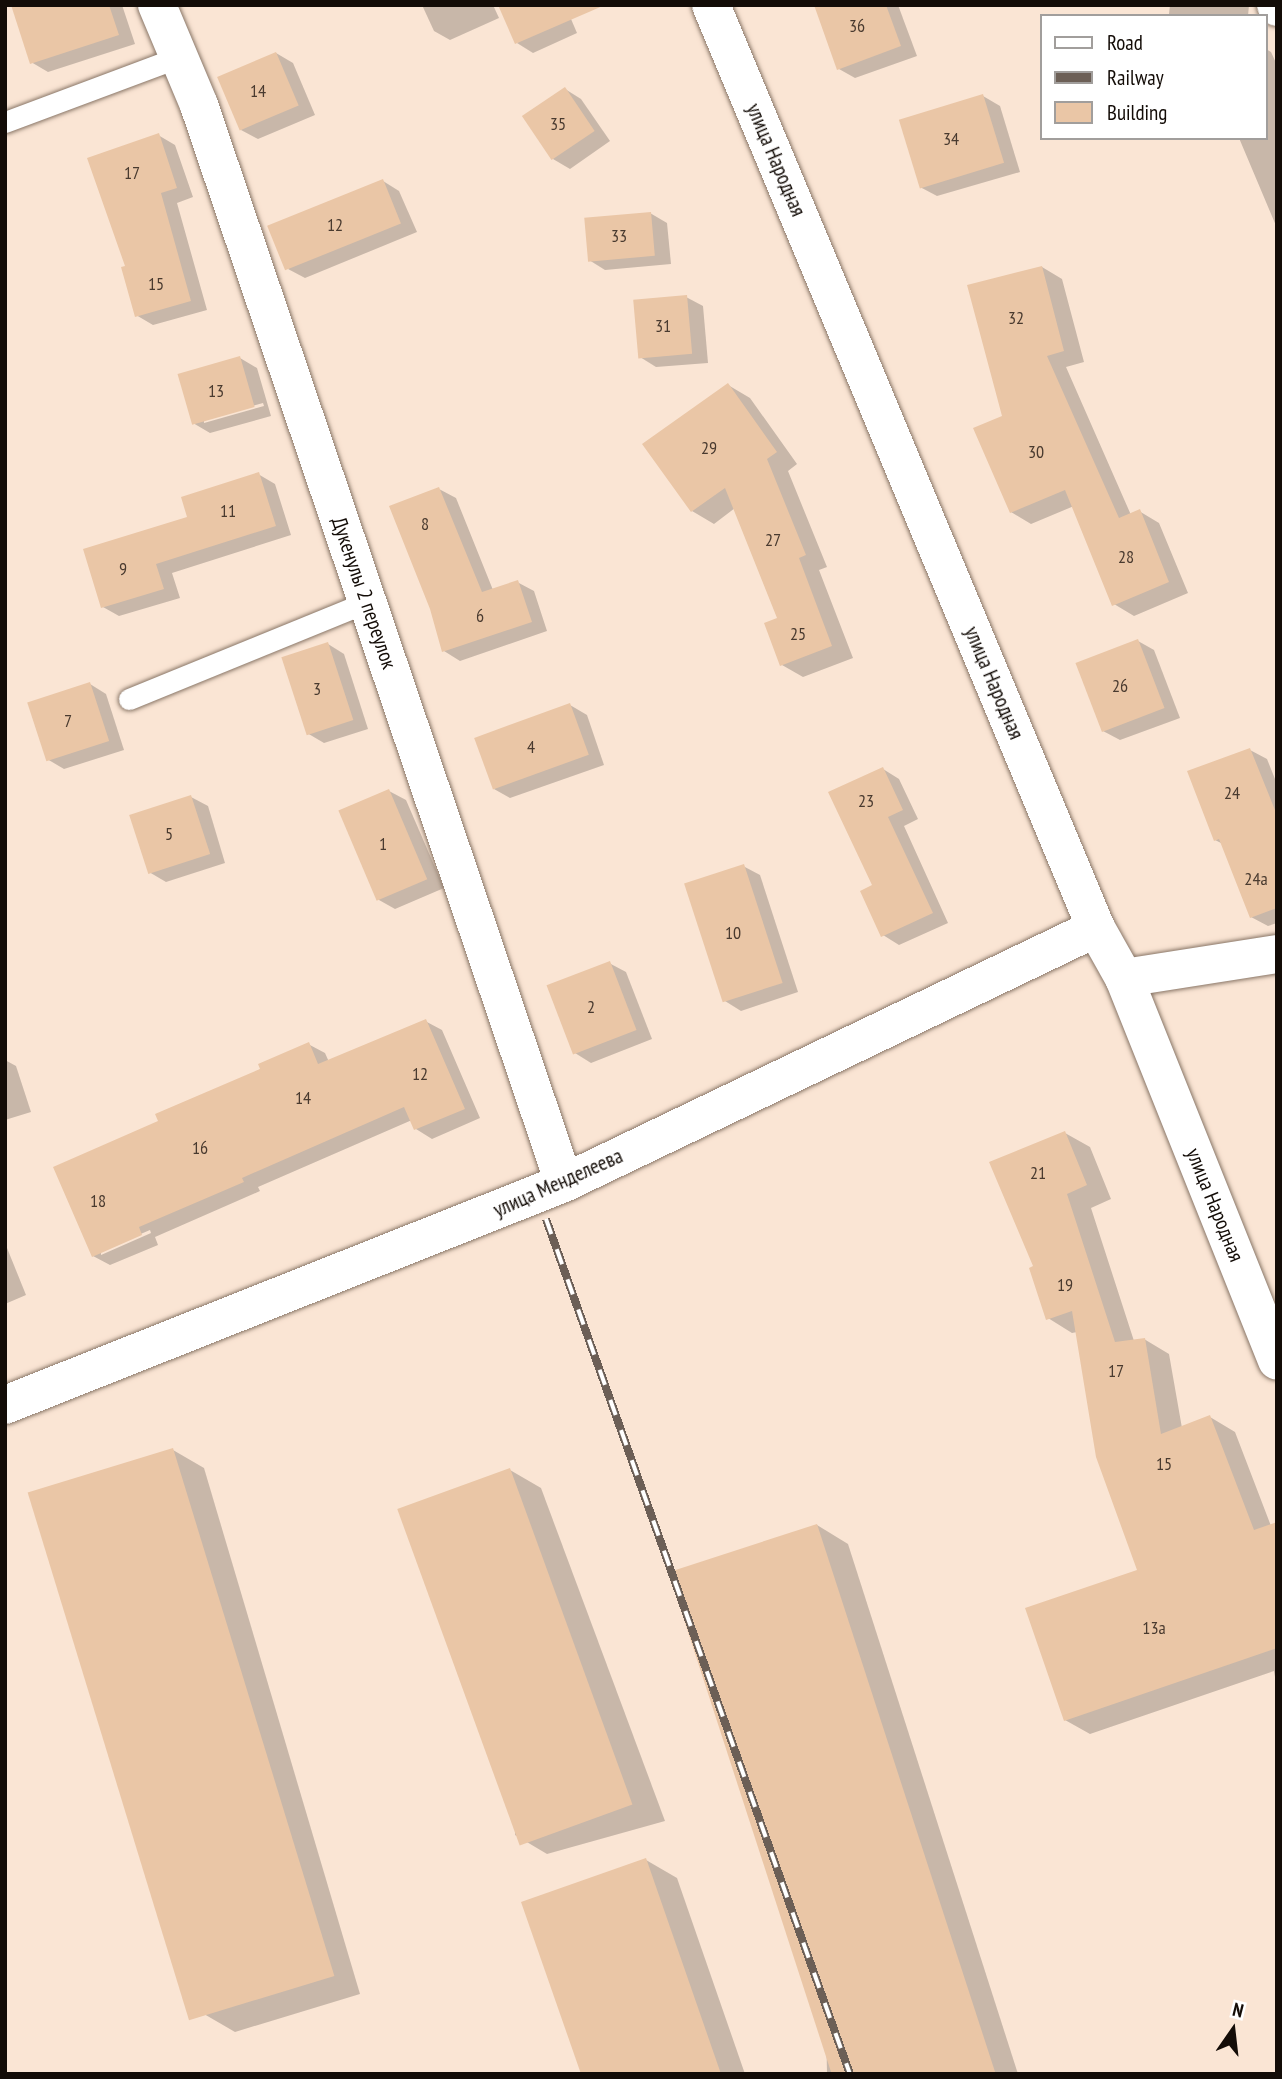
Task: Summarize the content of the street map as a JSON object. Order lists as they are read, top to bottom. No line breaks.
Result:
{"streets":{"street":["улица Народная","Дукенулы 2 переулок","улица Менделеева"]},"crossings":[["улица Народная","улица Менделеева"],["Дукенулы 2 переулок","улица Менделеева"]],"house_numbers":["36","14","35","34","17","12","33","15","32","31","13","29","30","11","8","27","28","9","6","25","26","3","7","4","24","23","5","1","24а","10","2","12","14","16","21","18","19","17","15","13а"],"legend":["Road","Railway","Building"],"north":"top"}
